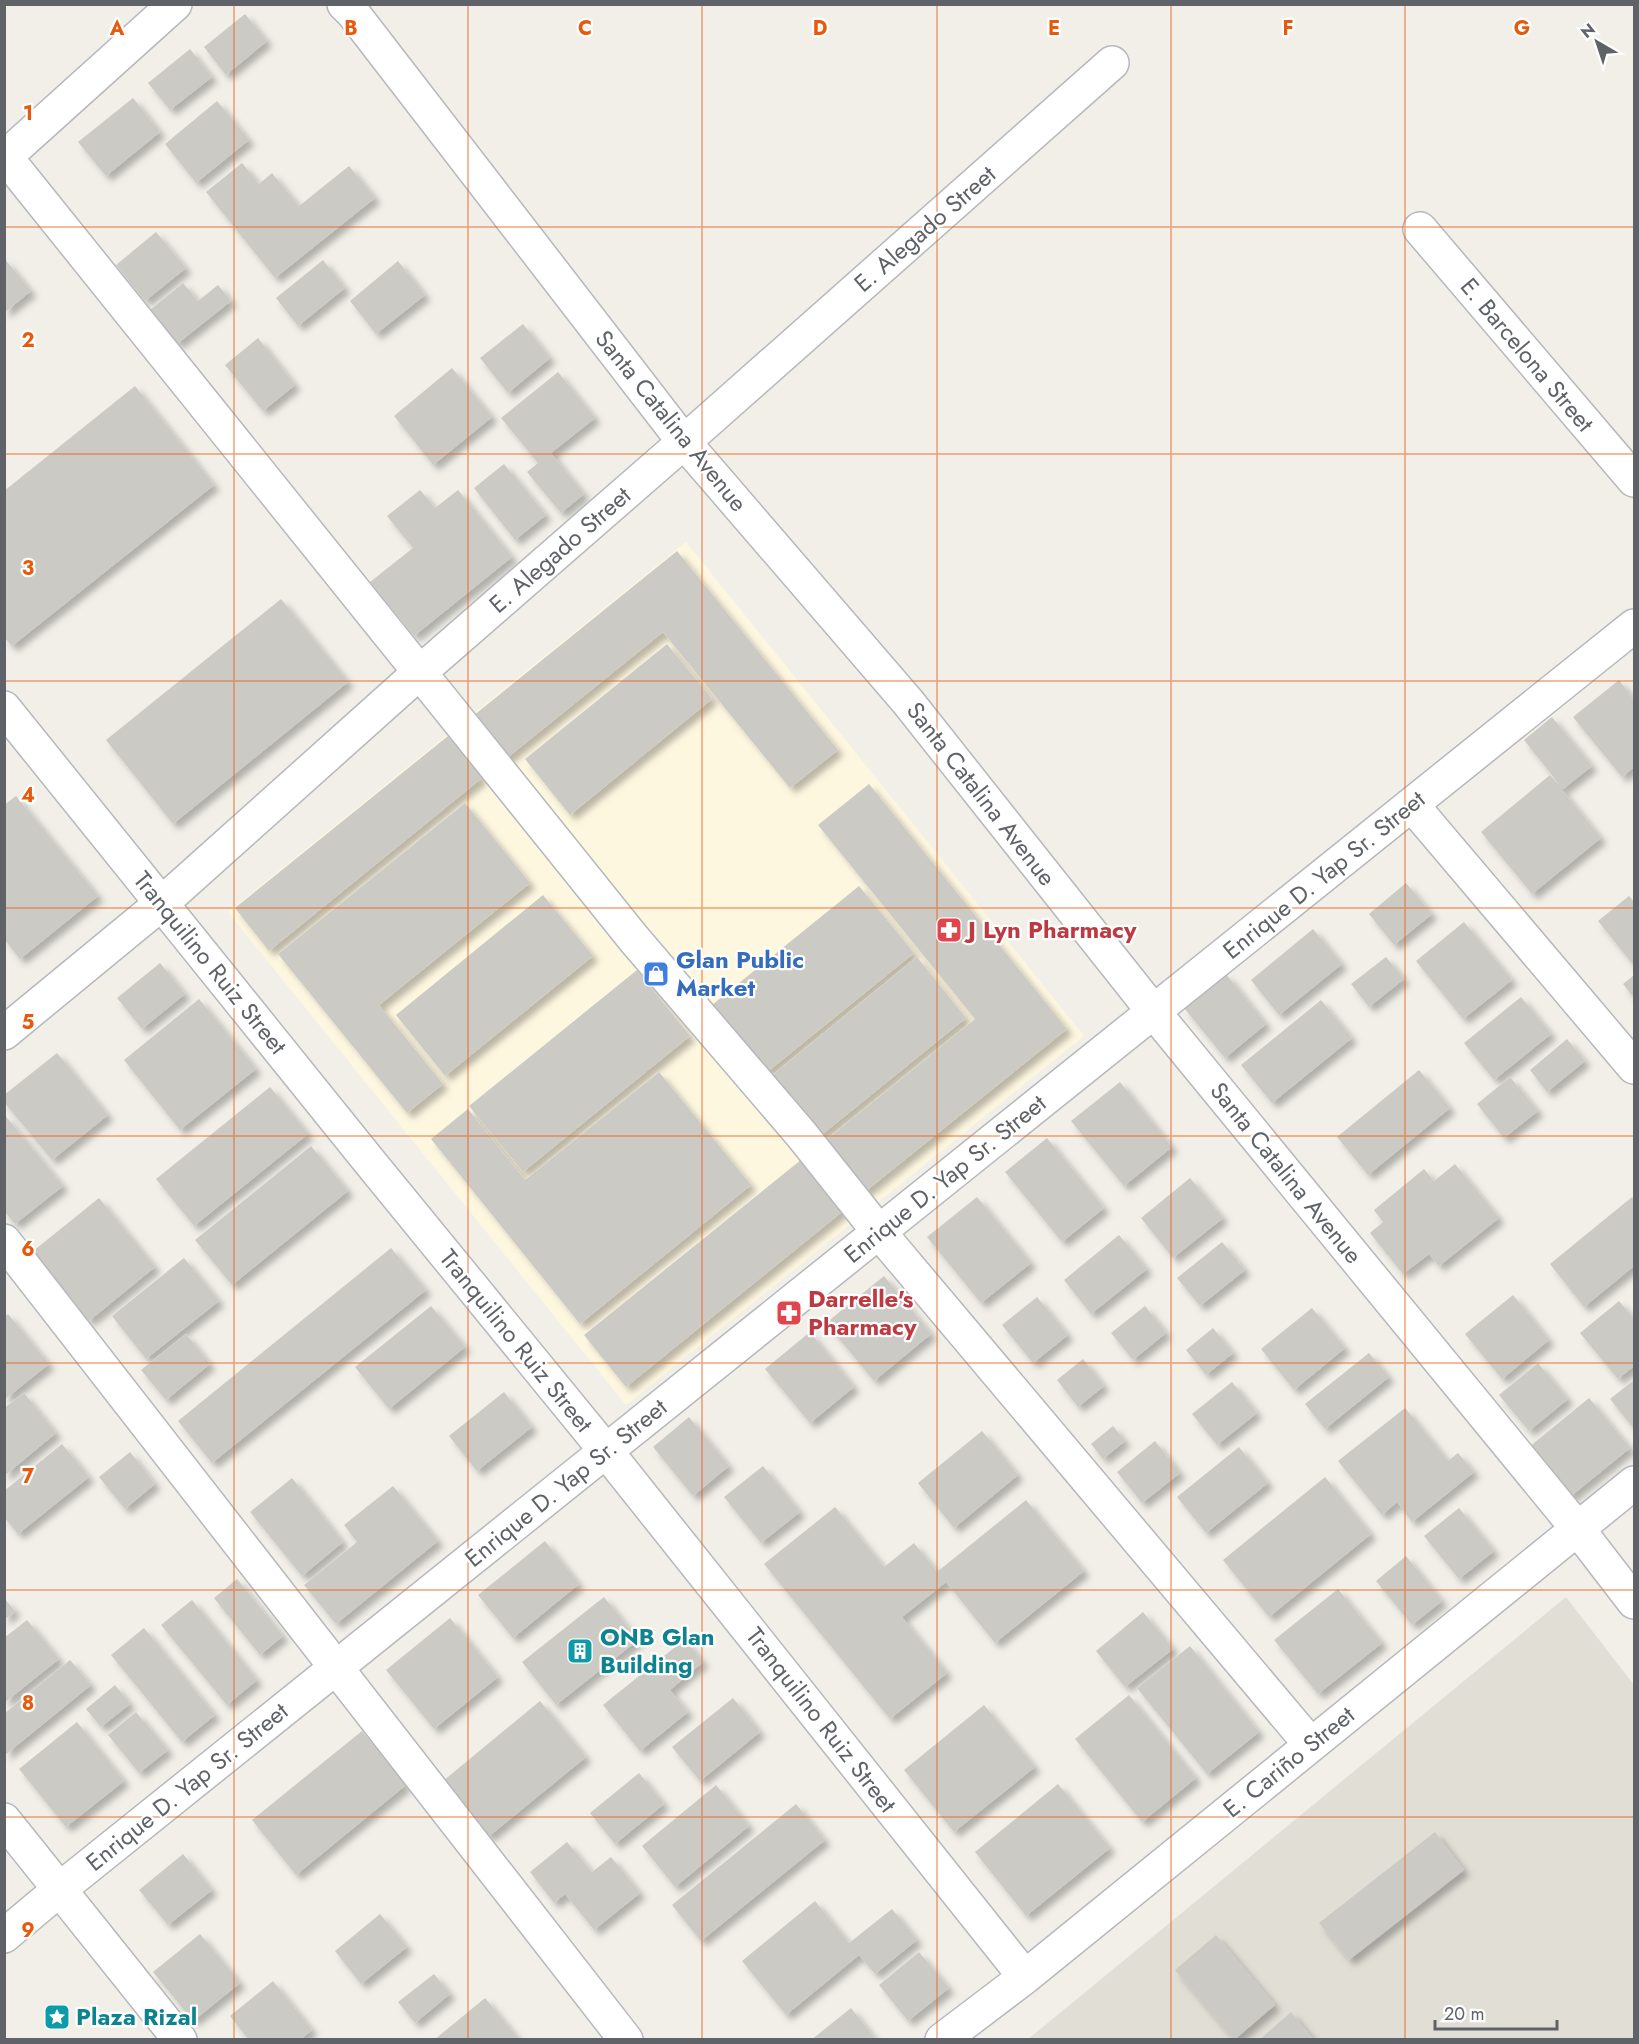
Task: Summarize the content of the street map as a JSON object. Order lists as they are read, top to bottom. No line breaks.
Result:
{"streets":{"street":["E. Alegado Street","E. Barcelona Street","Santa Catalina Avenue","Enrique D. Yap Sr. Street","Tranquilino Ruiz Street","E. Cariño Street"]},"crossings":[["E. Alegado Street","Santa Catalina Avenue"],["E. Alegado Street","Tranquilino Ruiz Street"],["Santa Catalina Avenue","Enrique D. Yap Sr. Street"],["Santa Catalina Avenue","E. Cariño Street"],["Enrique D. Yap Sr. Street","Tranquilino Ruiz Street"],["Tranquilino Ruiz Street","E. Cariño Street"]],"places":{"pharmacy":["J Lyn Pharmacy","Darrelle's Pharmacy"],"shop":["Glan Public Market"],"building":["ONB Glan Building"],"place":["Plaza Rizal"]},"scale_bar":"20 m","north":"top left","grid":{"columns":["A","B","C","D","E","F","G"],"rows":["1","2","3","4","5","6","7","8","9"]}}
